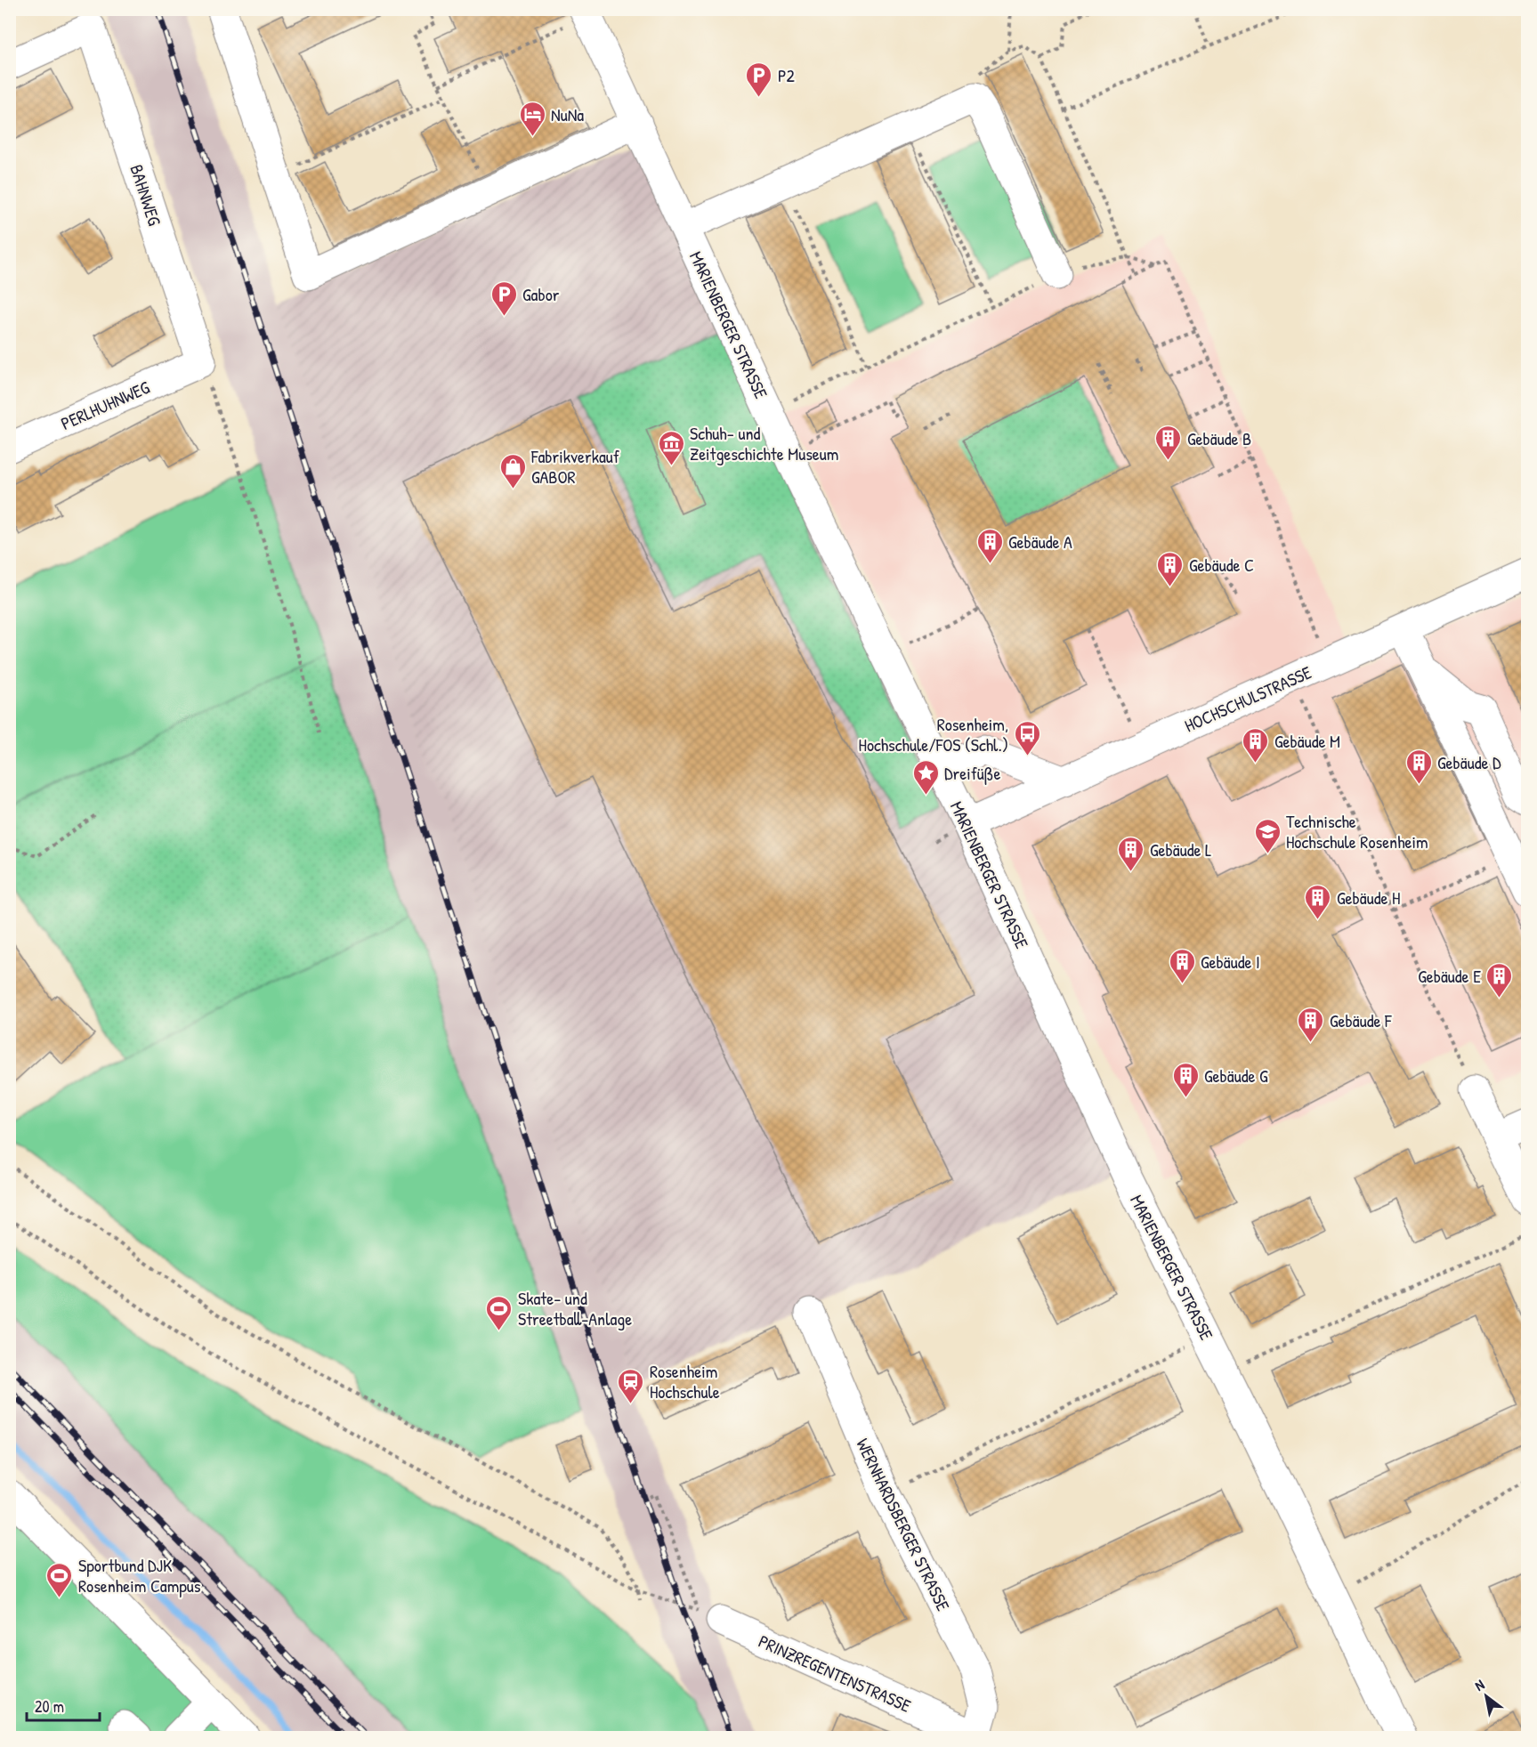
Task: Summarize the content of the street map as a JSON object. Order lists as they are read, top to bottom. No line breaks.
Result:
{"streets":{"street":["BAHNWEG","MARIENBERGER STRASSE","PERLHUHNWEG","HOCHSCHULSTRASSE","WERNHARDSBERGER STRASSE","PRINZREGENTENSTRASSE"]},"crossings":[["BAHNWEG","PERLHUHNWEG"],["MARIENBERGER STRASSE","HOCHSCHULSTRASSE"],["WERNHARDSBERGER STRASSE","PRINZREGENTENSTRASSE"]],"places":{"parking":["P2","Gabor"],"hotel":["NuNa"],"building":["Gebäude B","Gebäude A","Gebäude C","Gebäude M","Gebäude D","Gebäude L","Gebäude H","Gebäude I","Gebäude E","Gebäude F","Gebäude G"],"museum":["Schuh- und Zeitgeschichte Museum"],"shop":["Fabrikverkauf GABOR"],"bus stop":["Rosenheim, Hochschule/FOS (Schl.)"],"place":["Dreifüße"],"school or university":["Technische Hochschule Rosenheim"],"sports":["Skate- und Streetball-Anlage","Sportbund DJK Rosenheim Campus"],"station":["Rosenheim Hochschule"]},"scale_bar":"20 m","north":"top left"}
